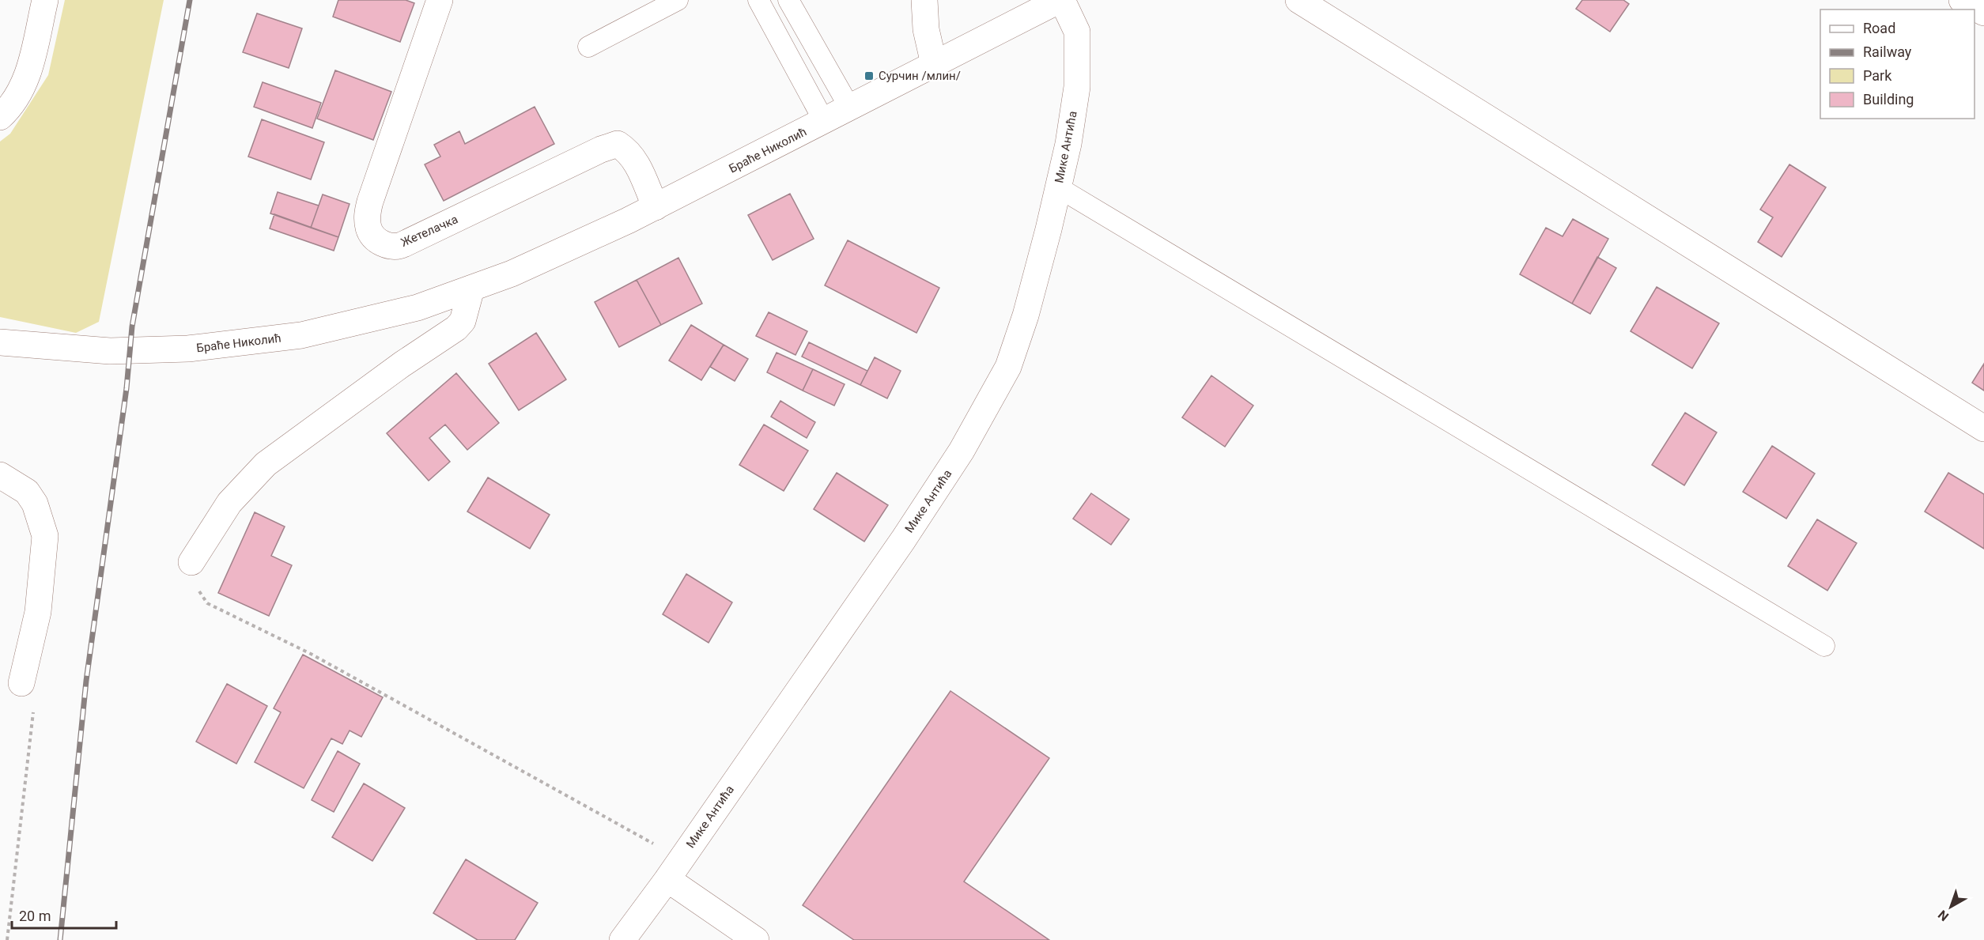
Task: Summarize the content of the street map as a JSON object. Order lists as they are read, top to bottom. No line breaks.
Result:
{"streets":{"street":["Мике Антића","Браће Николић","Жетелачка"]},"crossings":[["Мике Антића","Браће Николић"],["Браће Николић","Жетелачка"]],"places":{"transit":["Сурчин /млин/"]},"legend":["Road","Railway","Park","Building"],"scale_bar":"20 m","north":"bottom left"}
